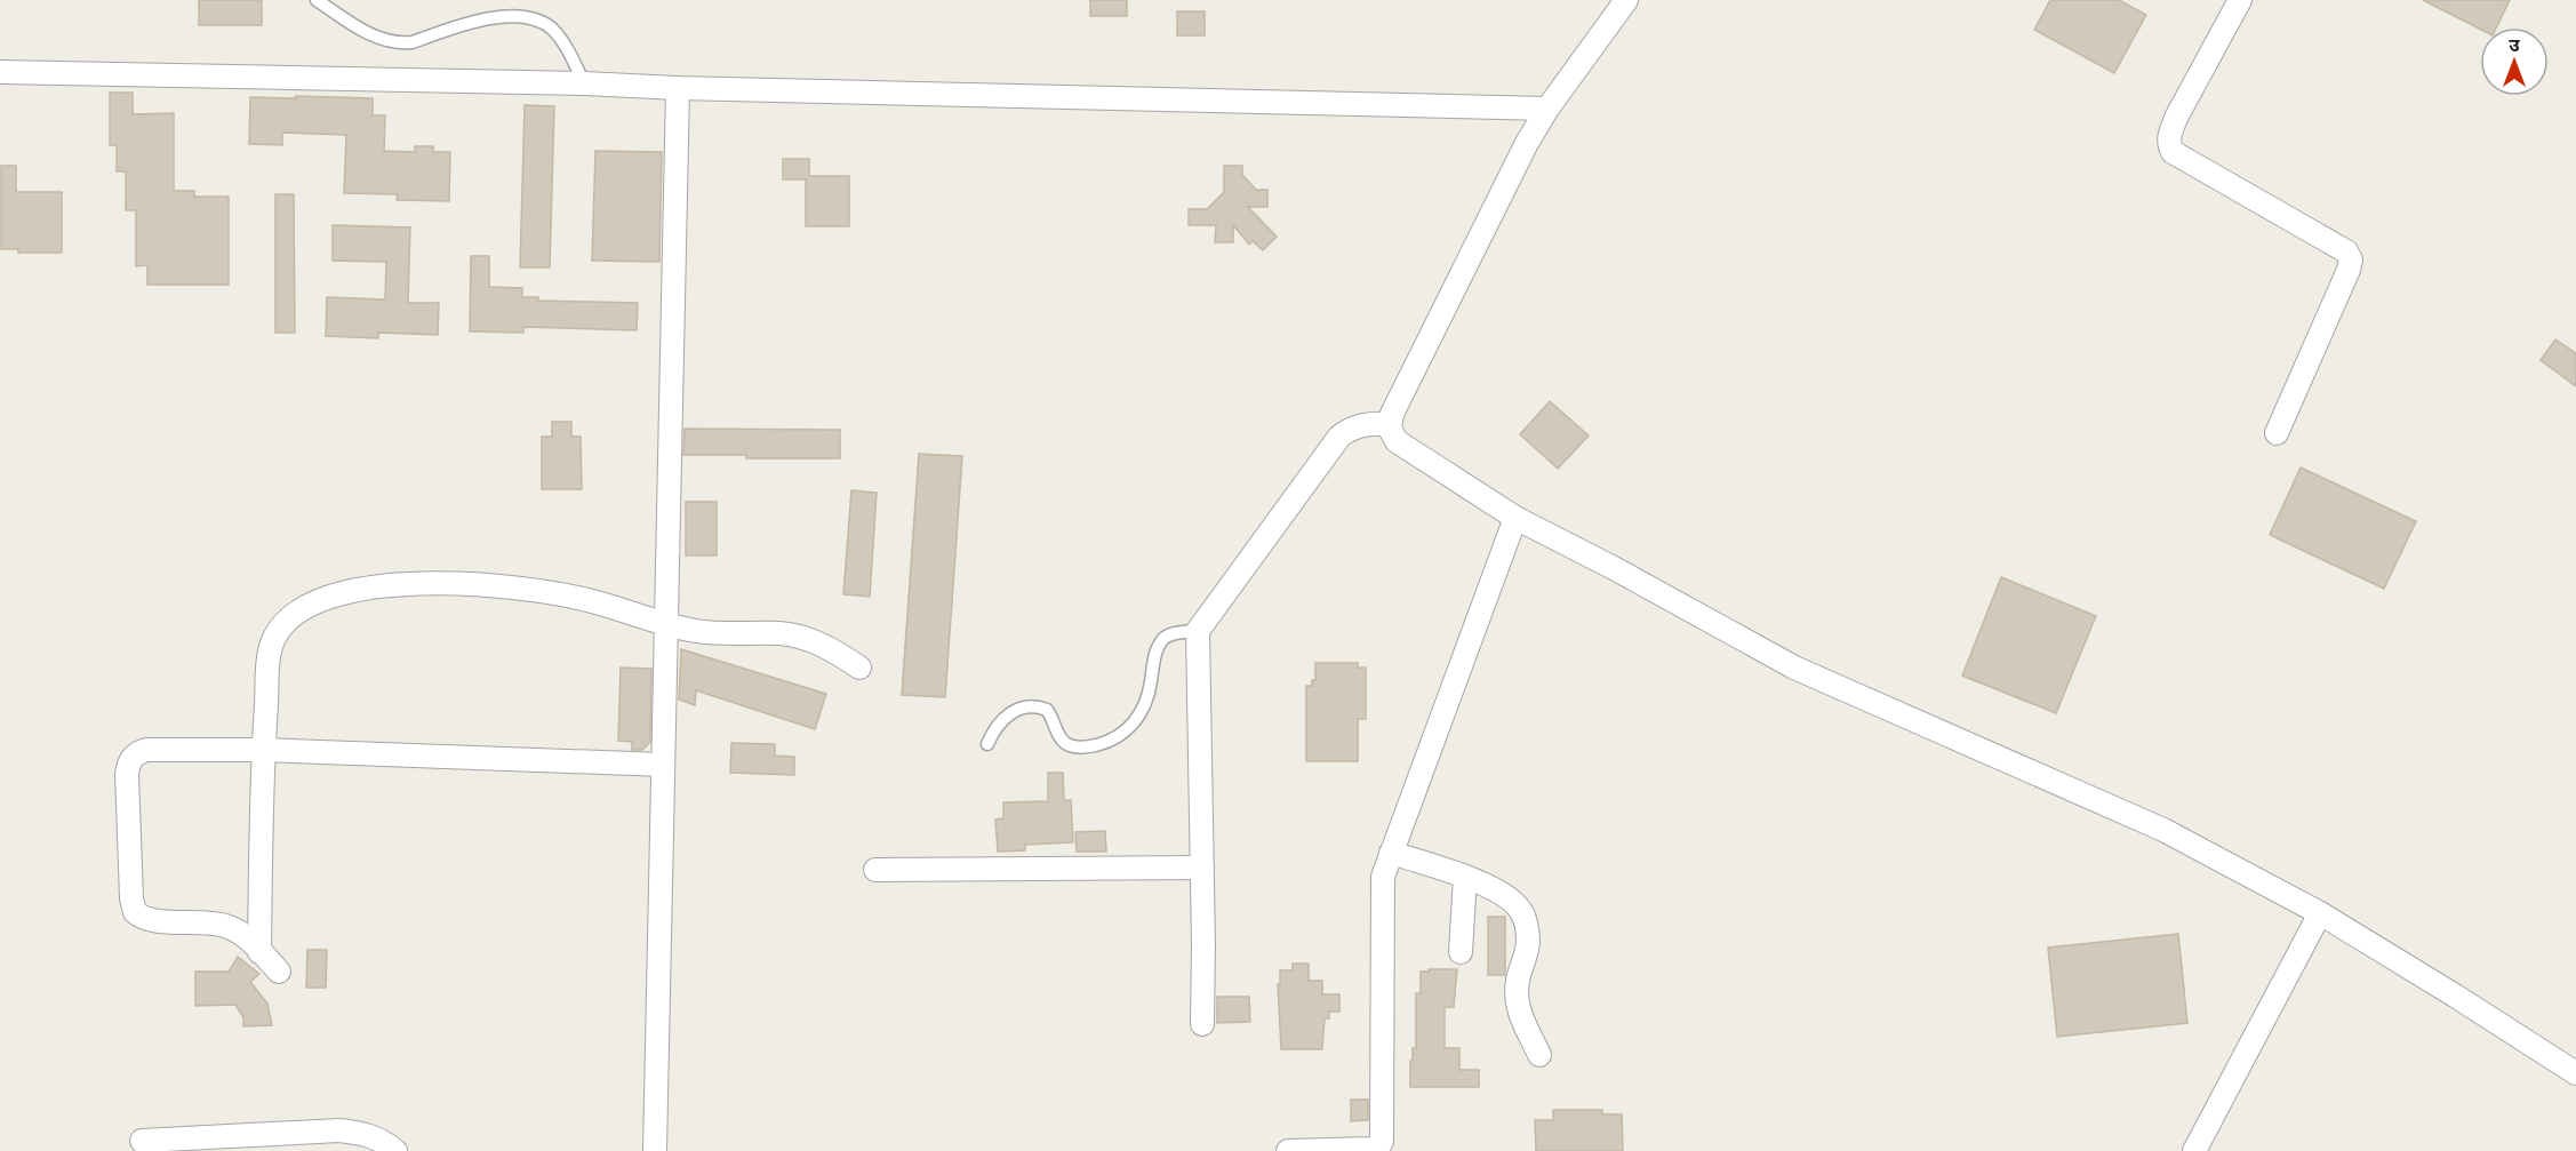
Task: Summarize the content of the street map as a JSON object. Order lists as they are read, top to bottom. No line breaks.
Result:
{"north":"top"}
